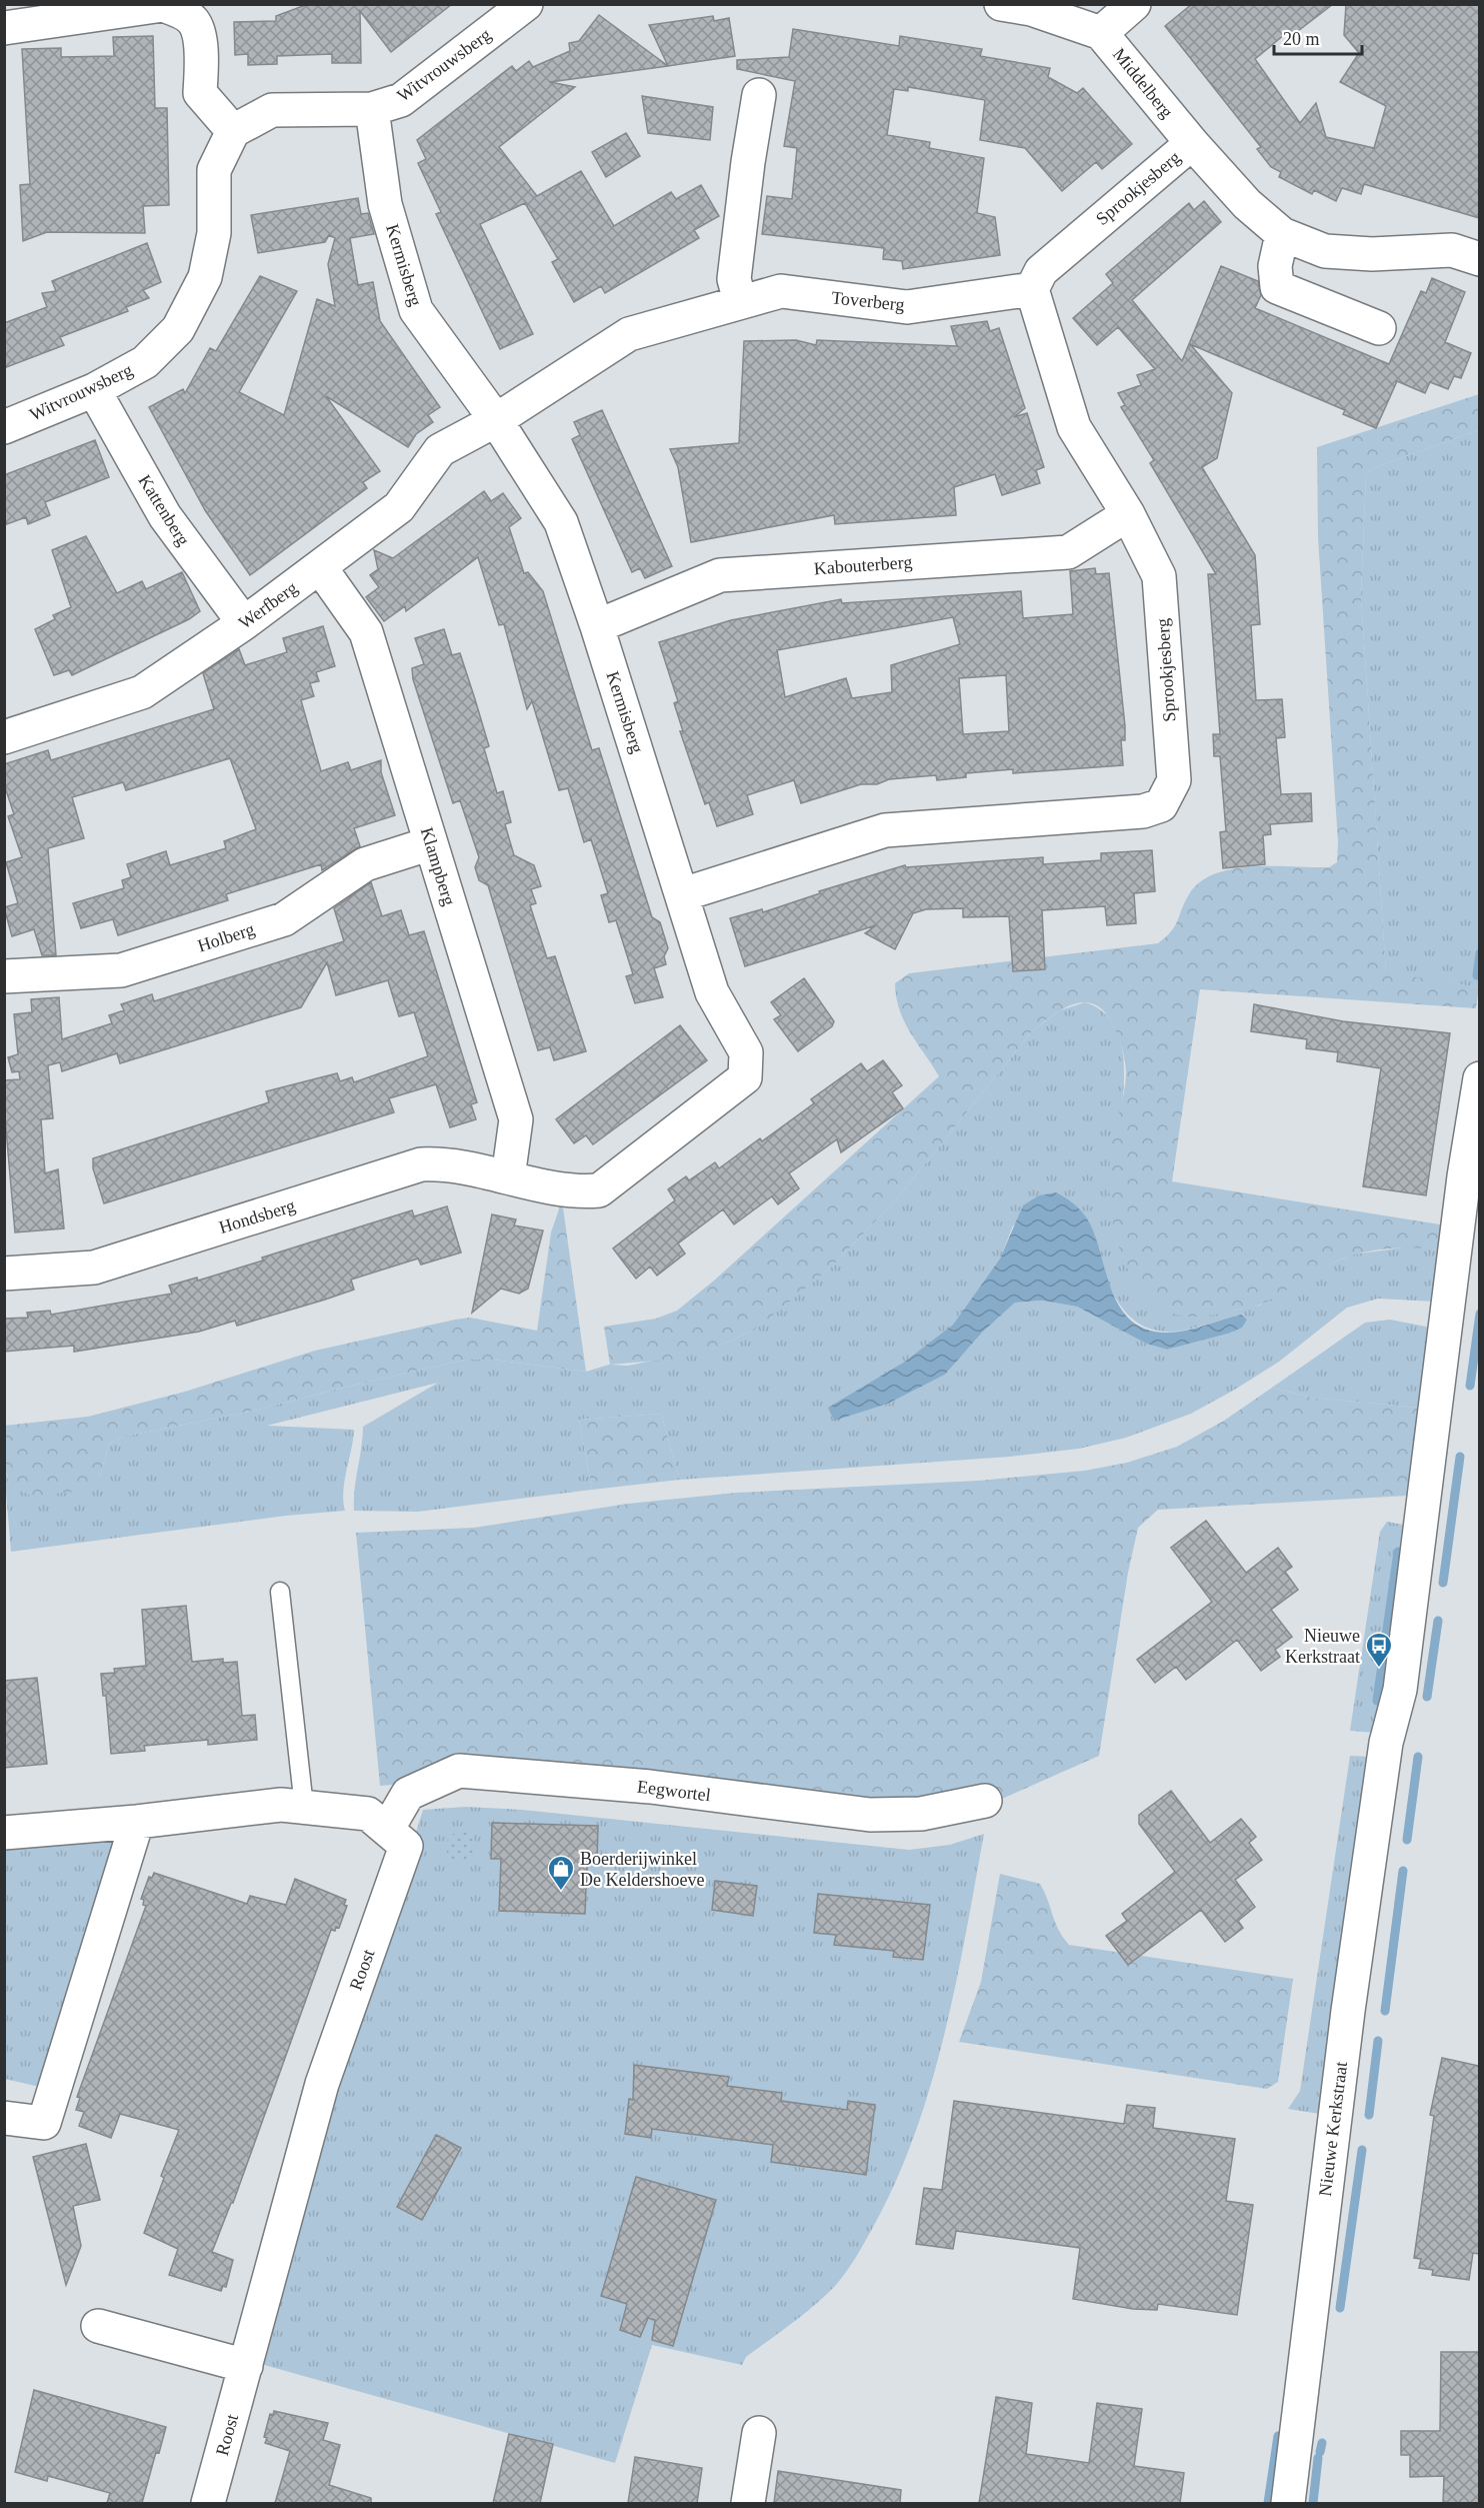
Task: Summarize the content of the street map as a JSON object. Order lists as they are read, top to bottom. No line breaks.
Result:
{"streets":{"street":["Witvrouwsberg","Middelberg","Sprookjesberg","Kermisberg","Toverberg","Kattenberg","Kabouterberg","Werfberg","Klampberg","Holberg","Hondsberg","Eegwortel","Roost","Nieuwe Kerkstraat"]},"crossings":[["Witvrouwsberg","Kermisberg"],["Witvrouwsberg","Kattenberg"],["Middelberg","Sprookjesberg"],["Sprookjesberg","Kermisberg"],["Sprookjesberg","Toverberg"],["Sprookjesberg","Kabouterberg"],["Kermisberg","Toverberg"],["Kermisberg","Kabouterberg"],["Kermisberg","Werfberg"],["Kermisberg","Klampberg"],["Kermisberg","Hondsberg"],["Toverberg","Werfberg"],["Kattenberg","Werfberg"],["Werfberg","Klampberg"],["Klampberg","Holberg"],["Klampberg","Hondsberg"],["Eegwortel","Roost"]],"places":{"bus stop":["Nieuwe Kerkstraat"],"shop":["Boerderijwinkel De Keldershoeve"]},"scale_bar":"20 m"}
